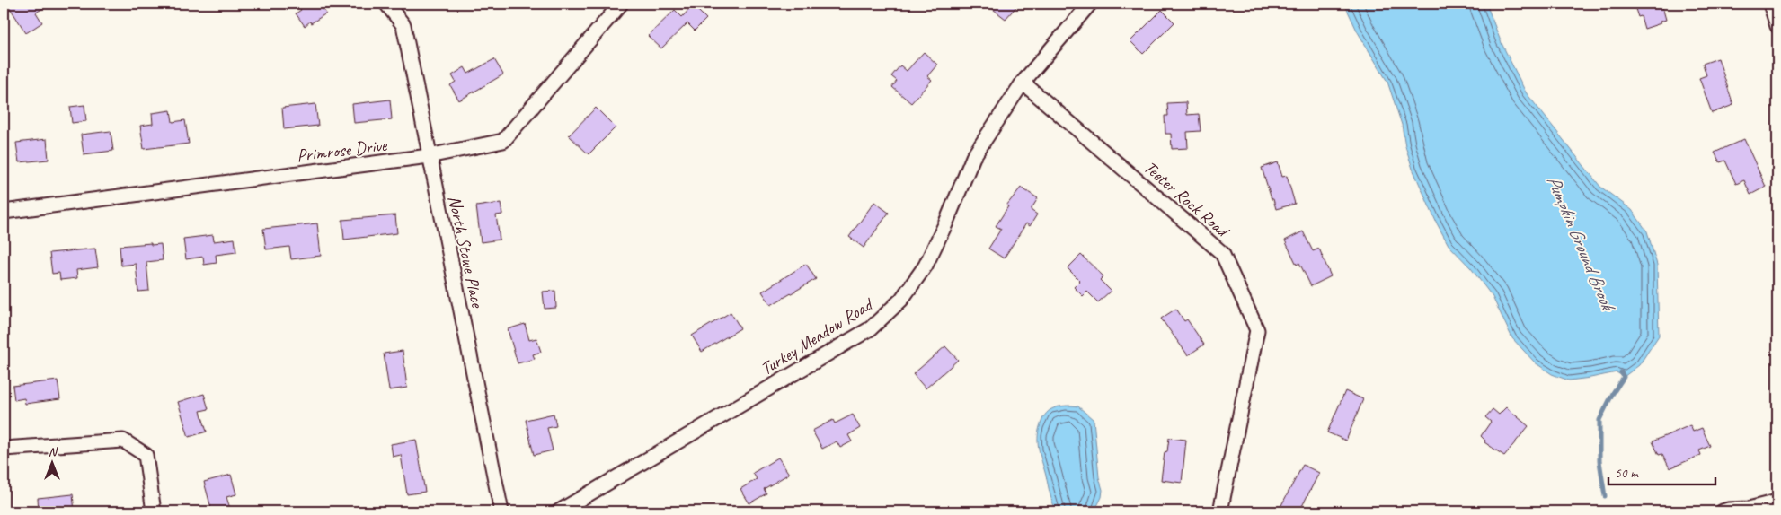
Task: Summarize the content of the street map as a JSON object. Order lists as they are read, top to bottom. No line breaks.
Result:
{"streets":{"street":["Primrose Drive","Teeter Rock Road","North Stowe Place","Turkey Meadow Road"]},"crossings":[["Primrose Drive","North Stowe Place"],["Teeter Rock Road","Turkey Meadow Road"]],"water":["Pumpkin Ground Brook"],"scale_bar":"50 m","north":"top"}
